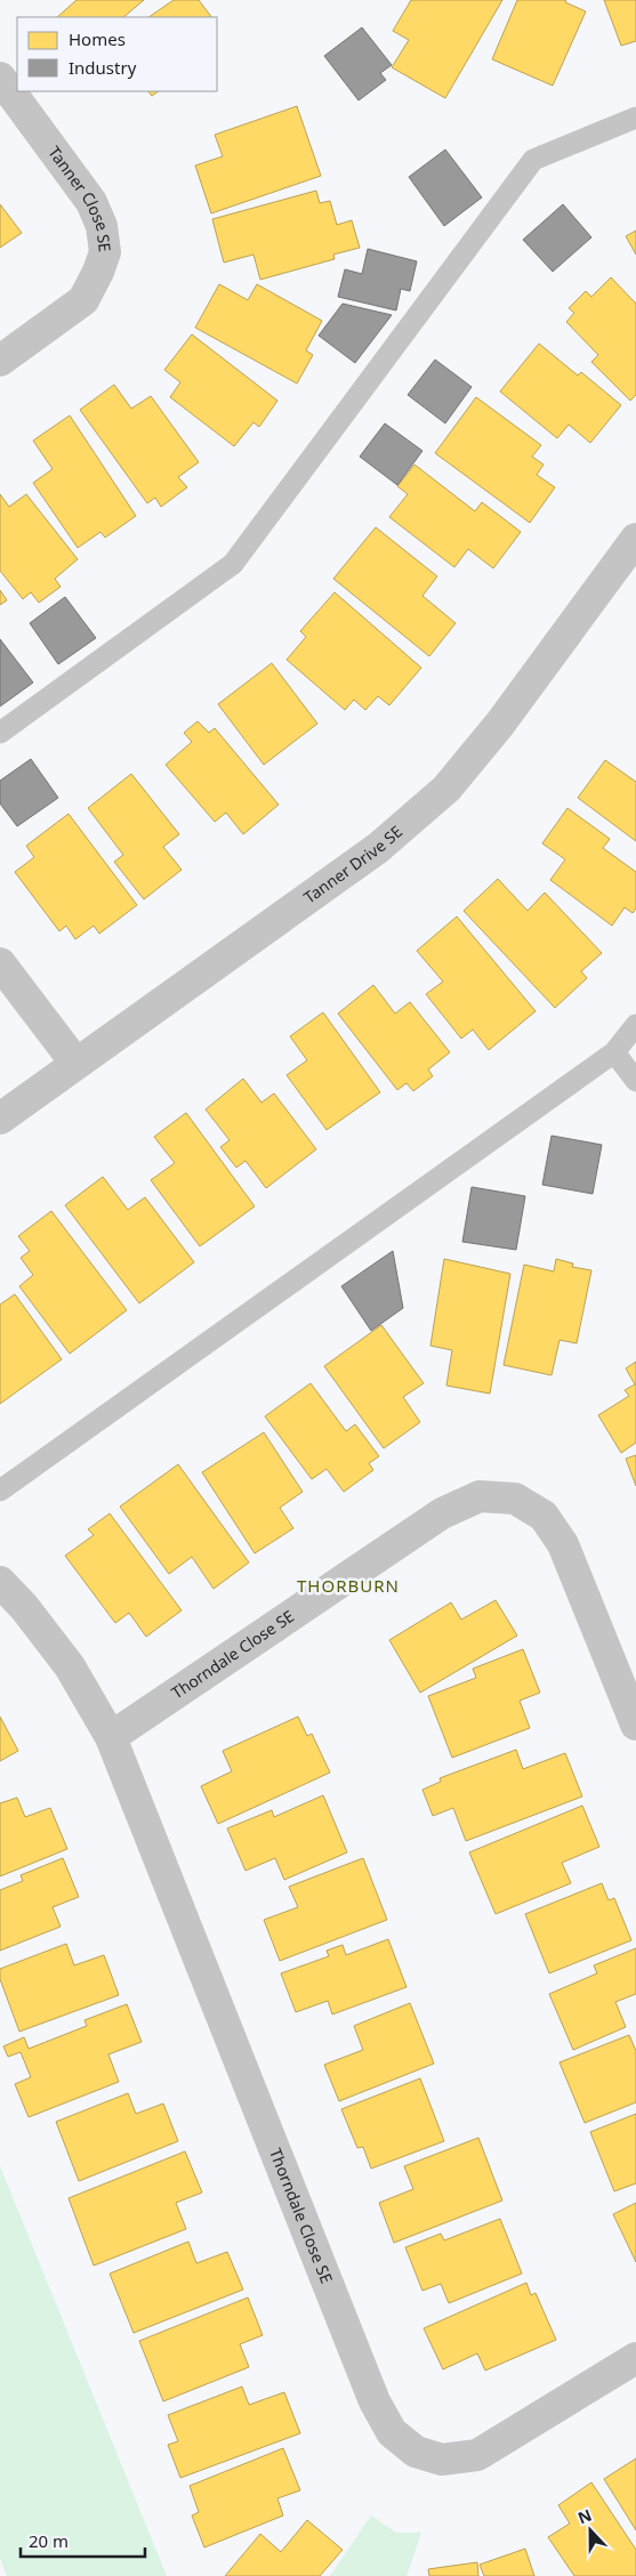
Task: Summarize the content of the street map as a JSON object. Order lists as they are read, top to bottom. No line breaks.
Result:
{"streets":{"street":["Tanner Close SE","Tanner Drive SE","Thorndale Close SE"]},"districts":["THORBURN"],"legend":["Homes","Industry"],"scale_bar":"20 m","north":"top"}
